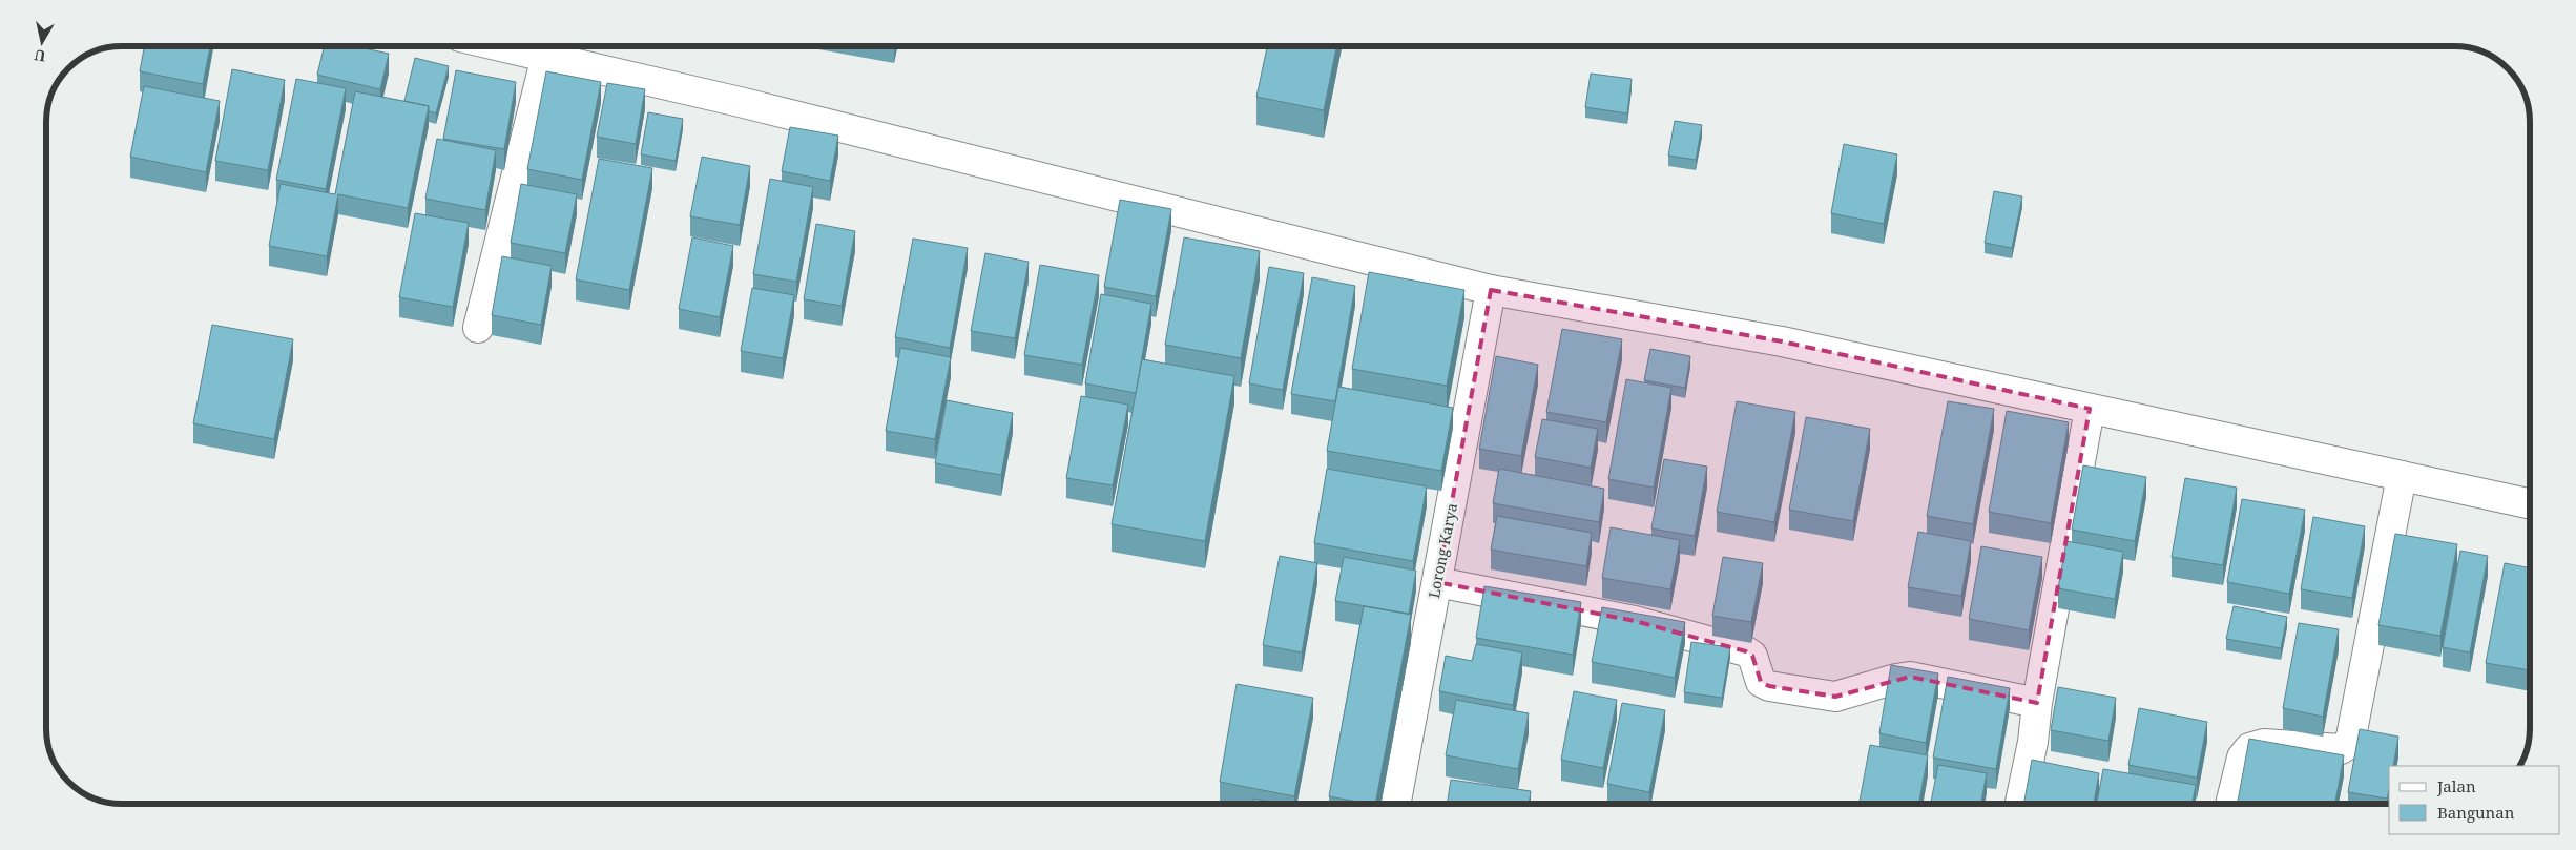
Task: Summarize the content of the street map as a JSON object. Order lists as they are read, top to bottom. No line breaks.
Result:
{"streets":{"street":["Lorong Karya"]},"legend":["Jalan","Bangunan"],"north":"bottom"}
